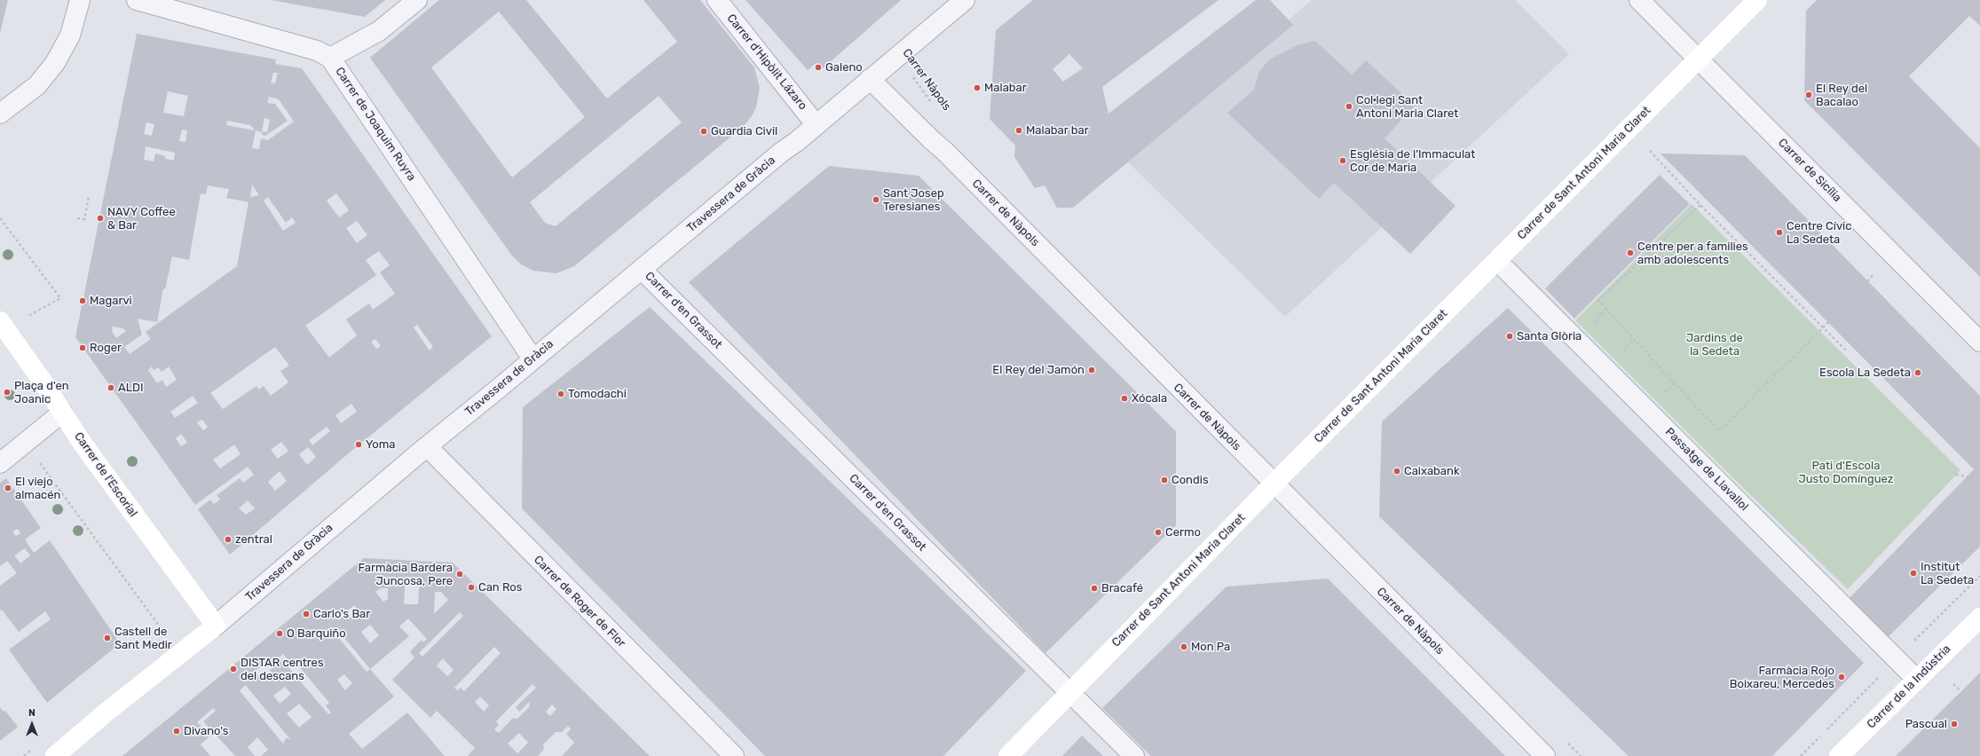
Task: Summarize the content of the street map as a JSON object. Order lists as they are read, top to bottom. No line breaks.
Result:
{"streets":{"main road":["Carrer de Sant Antoni Maria Claret","Travessera de Gràcia","Carrer de l'Escorial","Carrer de la Indústria"],"street":["Carrer d'Hipòlit Lázaro","Carrer de Joaquim Ruyra","Carrer de Sicília","Carrer de Nàpols","Carrer d'en Grassot","Passatge de Llavallol","Carrer de Roger de Flor"],"path":["Carrer Nàpols"]},"crossings":[["Carrer d'Hipòlit Lázaro","Travessera de Gràcia"],["Carrer Nàpols","Travessera de Gràcia"],["Carrer de Joaquim Ruyra","Travessera de Gràcia"],["Carrer de Sicília","Carrer de Sant Antoni Maria Claret"],["Carrer de Sant Antoni Maria Claret","Carrer de Nàpols"],["Carrer de Sant Antoni Maria Claret","Carrer d'en Grassot"],["Carrer de Sant Antoni Maria Claret","Passatge de Llavallol"],["Travessera de Gràcia","Carrer de Nàpols"],["Travessera de Gràcia","Carrer d'en Grassot"],["Travessera de Gràcia","Carrer de l'Escorial"],["Travessera de Gràcia","Carrer de Roger de Flor"],["Passatge de Llavallol","Carrer de la Indústria"]],"parks":["Jardins de la Sedeta","Pati d'Escola Justo Domínguez"],"places":["Galeno","Malabar","El Rey del Bacalao","Col·legi Sant Antoni Maria Claret","Malabar bar","Guardia Civil","Església de l'Immaculat Cor de Maria","Sant Josep Teresianes","NAVY Coffee & Bar","Centre Cívic La Sedeta","Centre per a families amb adolescents","Magarvi","Santa Glòria","Roger","El Rey del Jamón","Escola La Sedeta","ALDI","Plaça d'en Joanic","Tomodachi","Xócala","Yoma","Caixabank","Condis","El viejo almacén","Cermo","zentral","Institut La Sedeta","Farmàcia Bardera Juncosa, Pere","Can Ros","Bracafé","Carlo's Bar","O Barquiño","Castell de Sant Medir","Mon Pa","DISTAR centres del descans","Farmàcia Rojo Boixareu, Mercedes","Pascual","Divano's"],"north":"top"}
